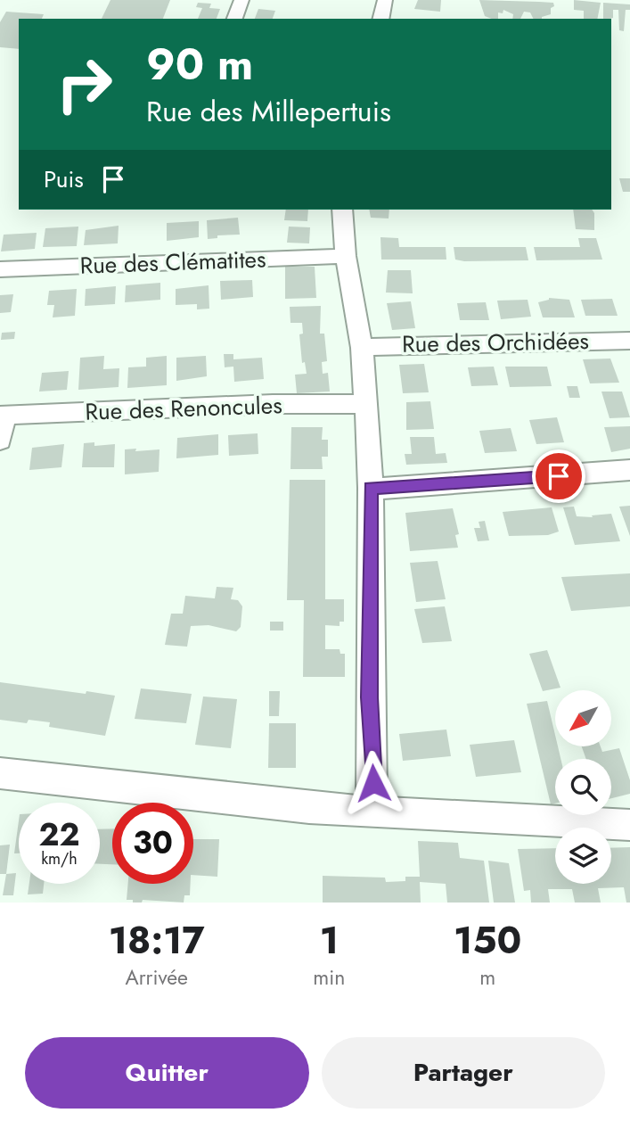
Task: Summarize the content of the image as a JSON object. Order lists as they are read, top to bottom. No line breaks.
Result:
{"streets":{"street":["Rue des Clématites","Rue des Orchidées","Rue des Renoncules"]},"north":"bottom left","page":{"turn":["90 m","Rue des Millepertuis"],"then":"Puis","speed":"22 km/h","limit":"30","eta":["18:17","Arrivée","1","min","150","m"],"buttons":["Quitter","Partager"]}}
